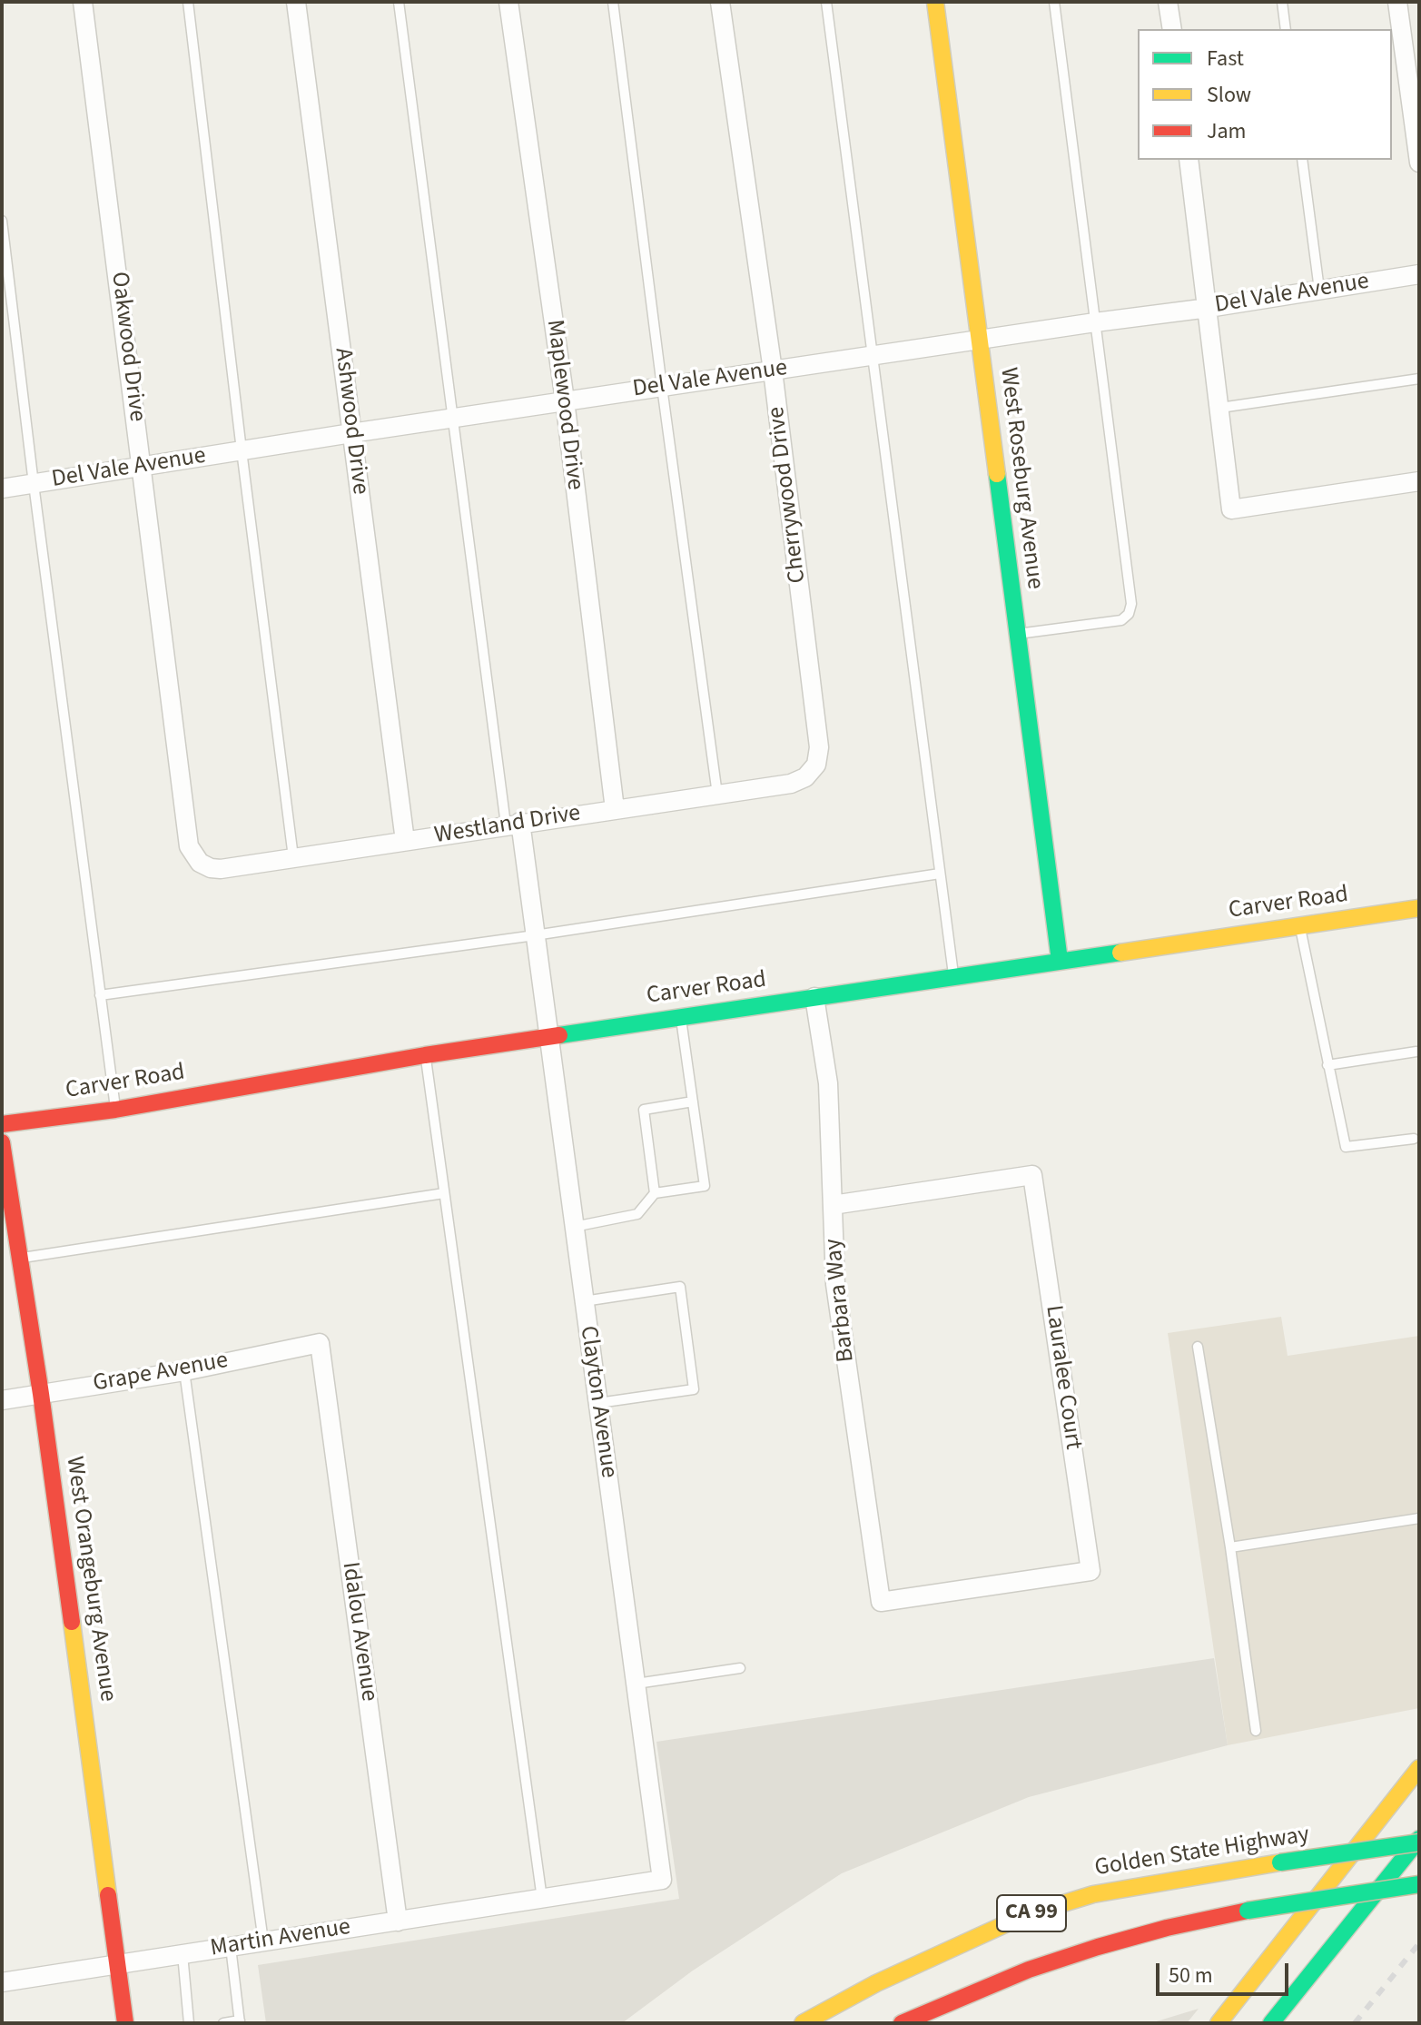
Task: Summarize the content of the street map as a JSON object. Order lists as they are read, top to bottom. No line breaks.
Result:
{"streets":{"main road":["West Roseburg Avenue","Carver Road","West Orangeburg Avenue","Golden State Highway","CA 99"],"street":["Del Vale Avenue","Oakwood Drive","Maplewood Drive","Ashwood Drive","Cherrywood Drive","Westland Drive","Barbara Way","Grape Avenue","Lauralee Court","Clayton Avenue","Idalou Avenue","Martin Avenue"]},"crossings":[["Del Vale Avenue","Oakwood Drive"],["Del Vale Avenue","Maplewood Drive"],["Del Vale Avenue","Ashwood Drive"],["Del Vale Avenue","West Roseburg Avenue"],["Del Vale Avenue","Cherrywood Drive"],["Oakwood Drive","Westland Drive"],["Maplewood Drive","Westland Drive"],["Ashwood Drive","Westland Drive"],["West Roseburg Avenue","Carver Road"],["Cherrywood Drive","Westland Drive"],["Westland Drive","Clayton Avenue"],["Carver Road","Barbara Way"],["Carver Road","Clayton Avenue"],["Barbara Way","Lauralee Court"],["Grape Avenue","West Orangeburg Avenue"],["Grape Avenue","Idalou Avenue"],["Clayton Avenue","Martin Avenue"],["West Orangeburg Avenue","Martin Avenue"],["Idalou Avenue","Martin Avenue"]],"legend":["Fast","Slow","Jam"],"scale_bar":"50 m"}
